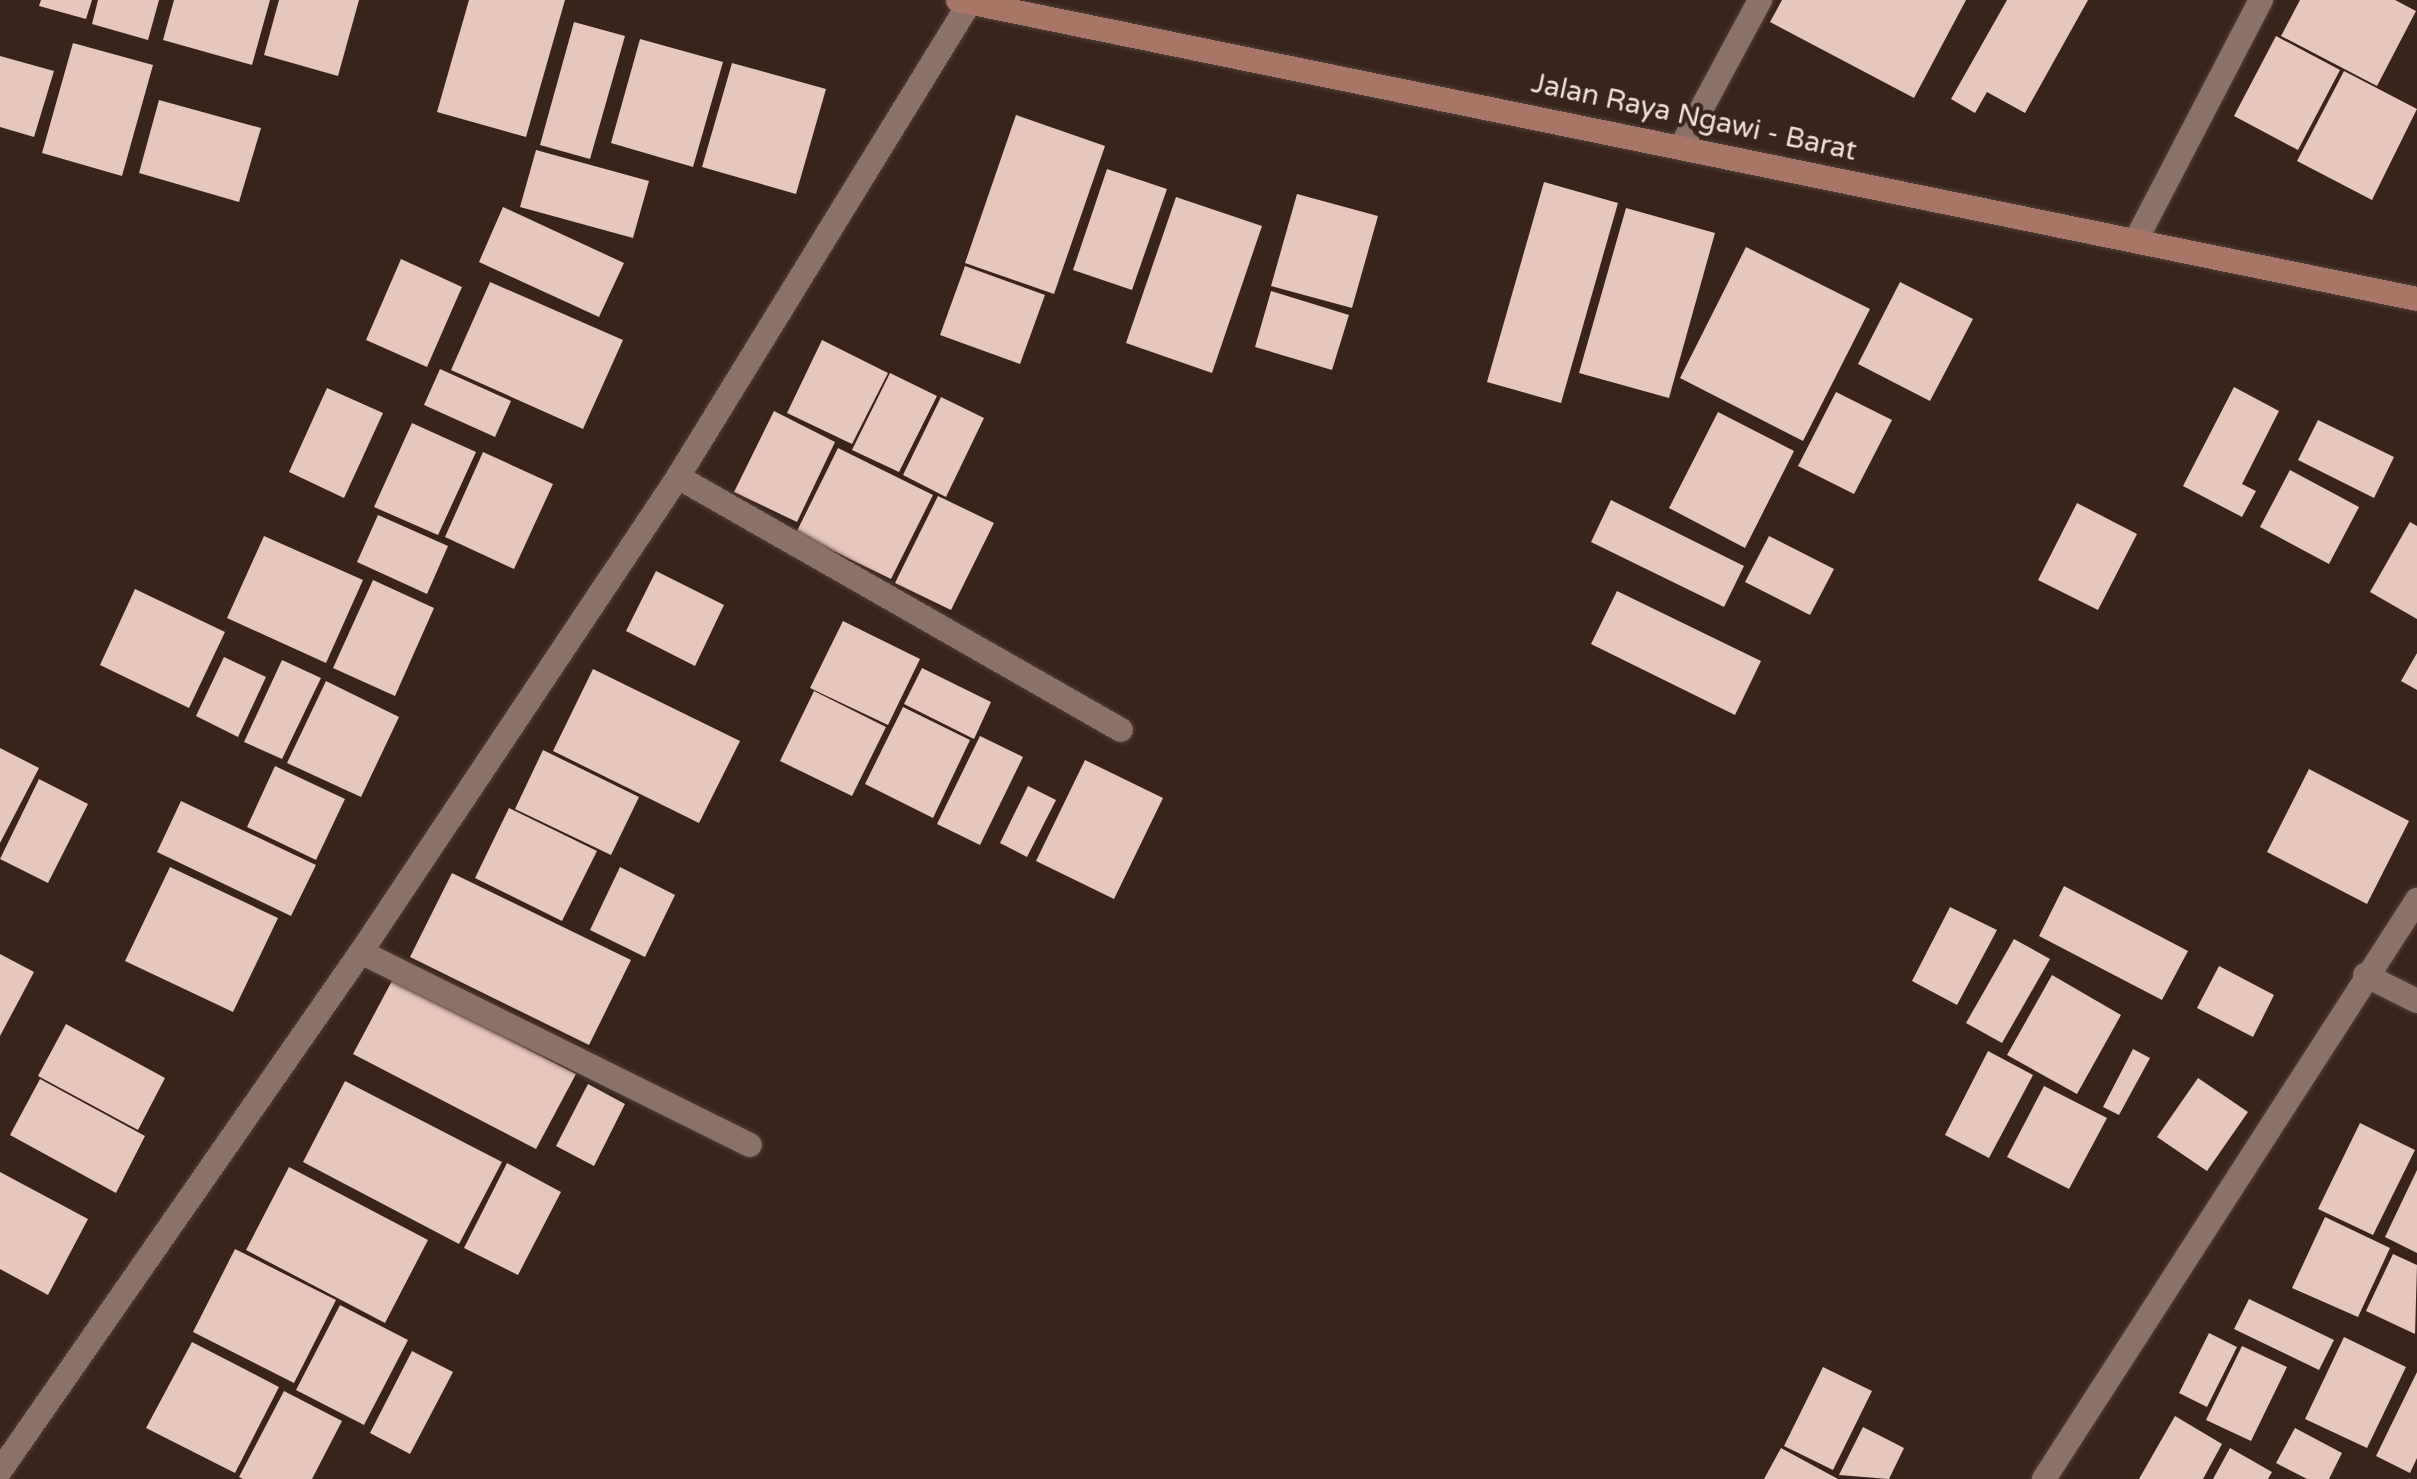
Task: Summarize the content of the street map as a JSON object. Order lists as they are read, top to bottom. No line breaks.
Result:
{"streets":{"main road":["Jalan Raya Ngawi - Barat"]}}
